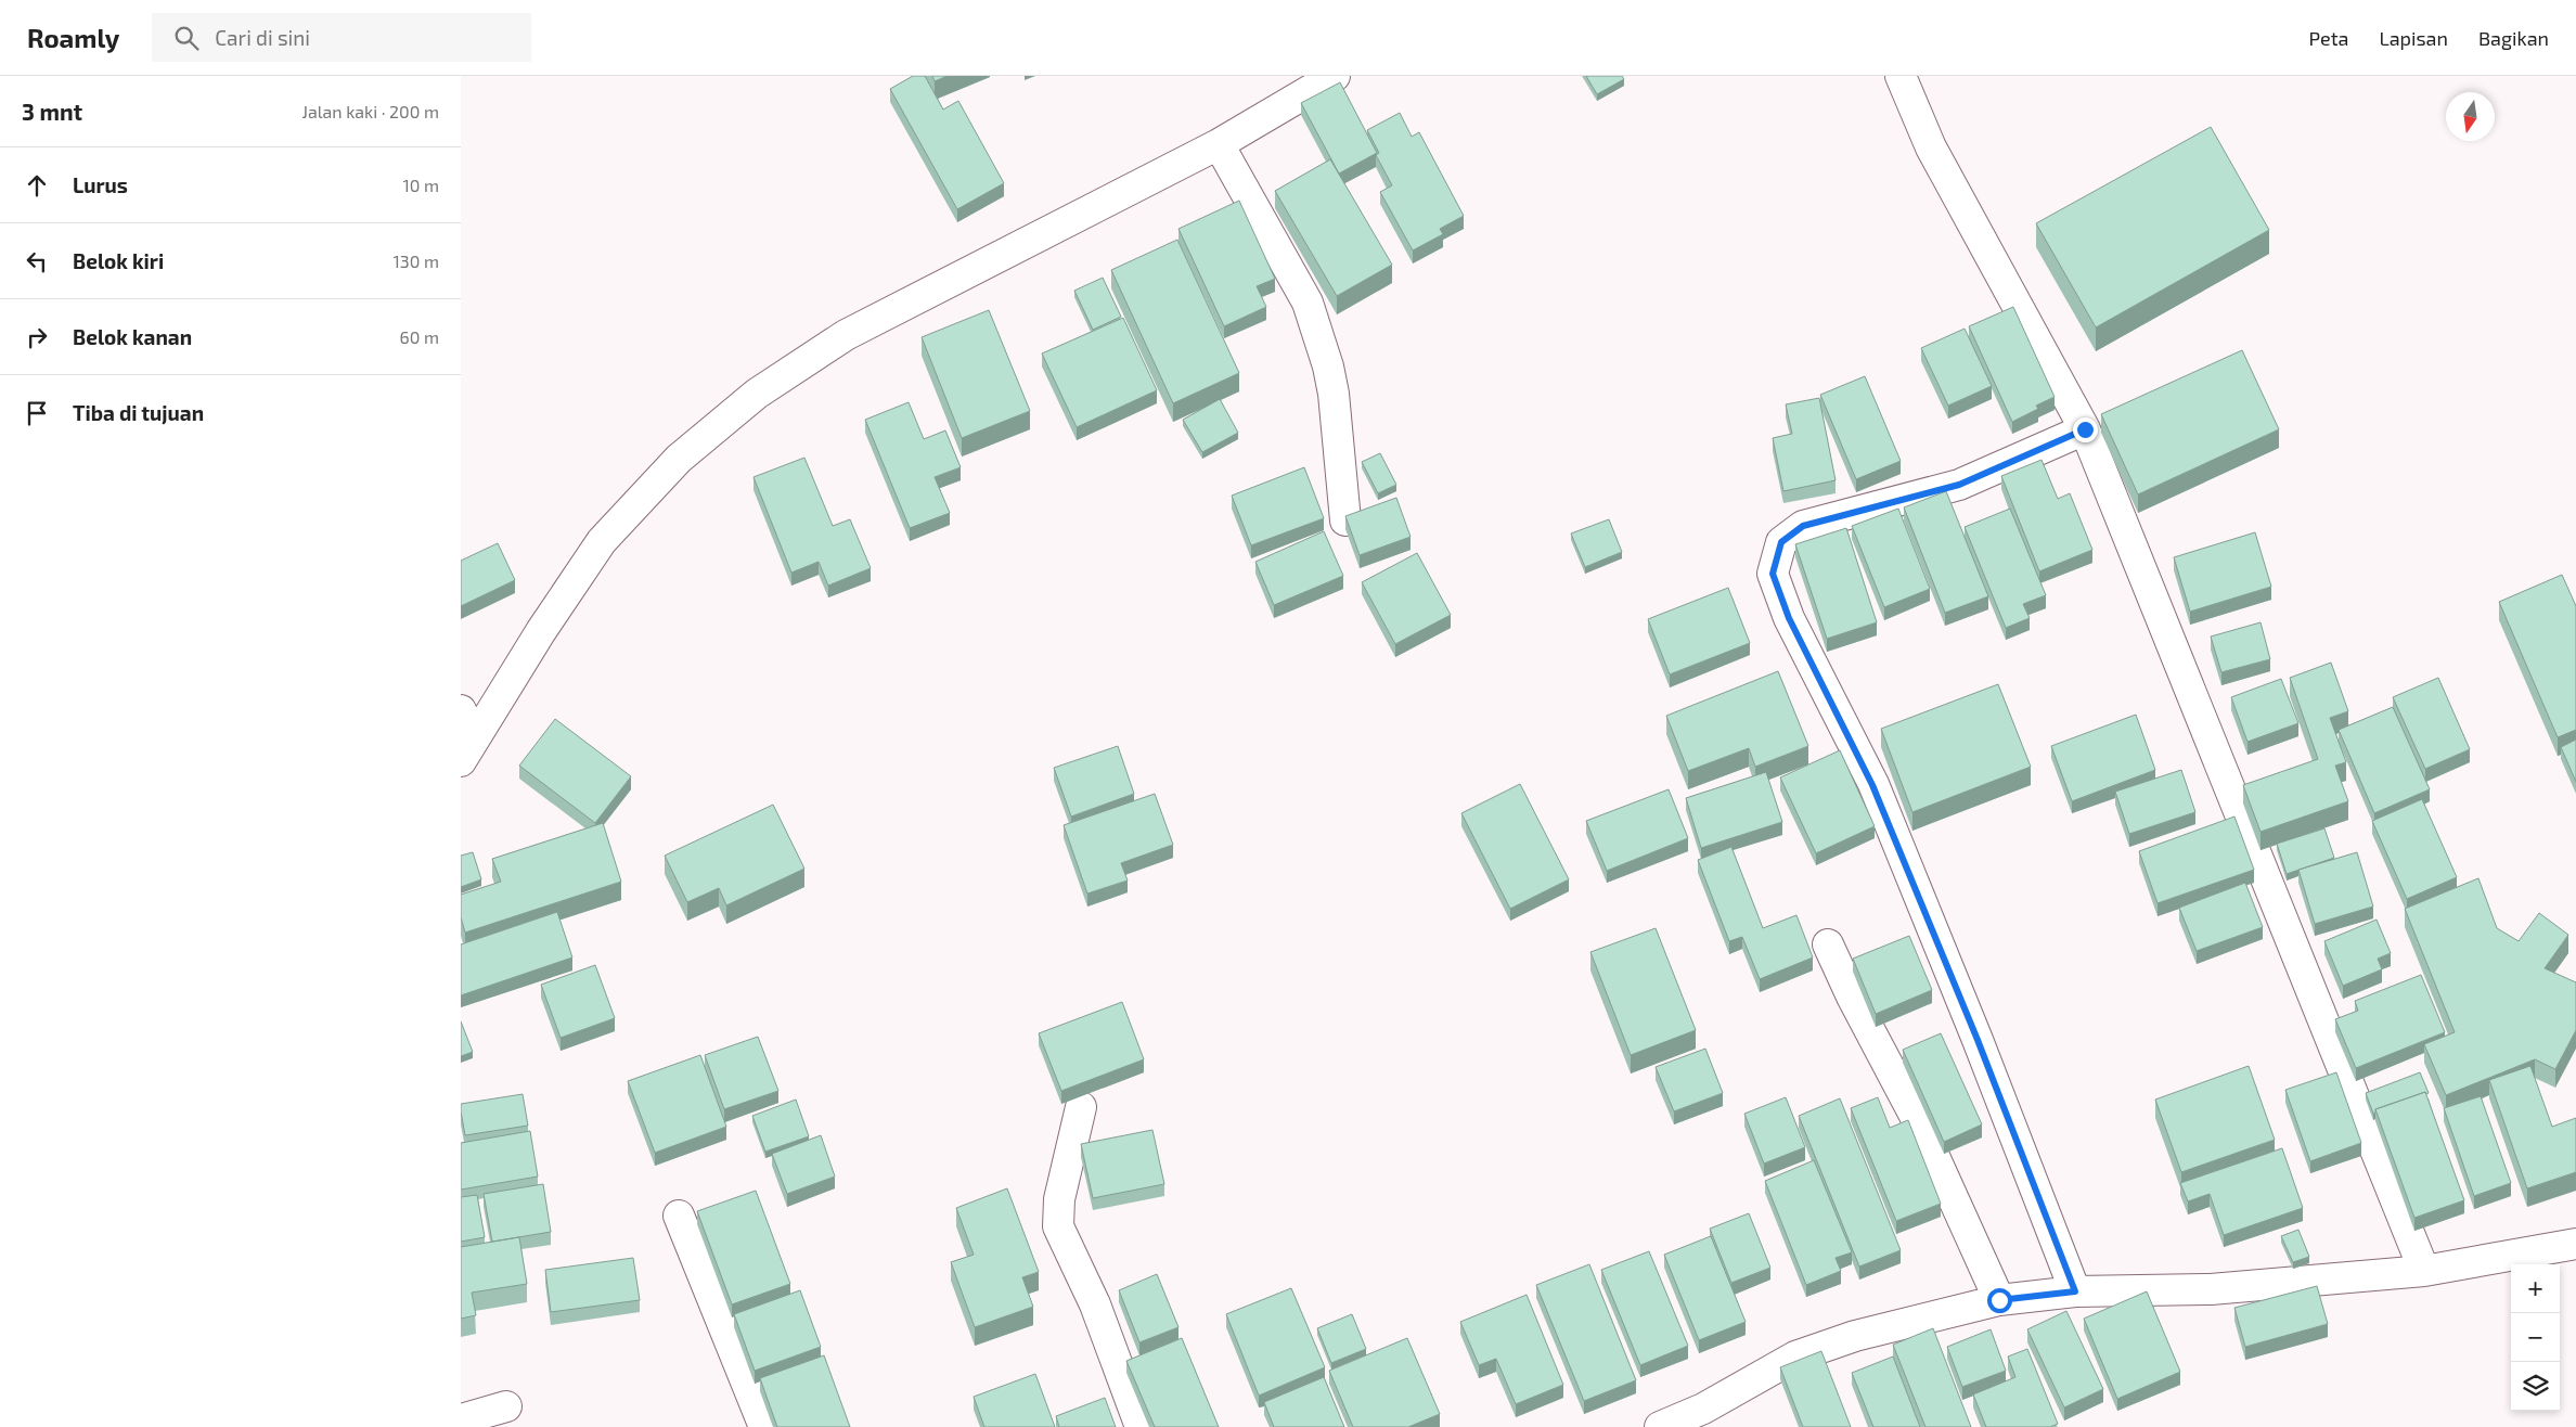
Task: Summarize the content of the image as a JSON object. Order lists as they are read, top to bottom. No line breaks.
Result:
{"north":"bottom","page":{"header":"Roamly","search":"Cari di sini","nav":["Peta","Lapisan","Bagikan"],"heading":["3 mnt","Jalan kaki · 200 m"],"list":[["Lurus","10 m"],["Belok kiri","130 m"],["Belok kanan","60 m"],"Tiba di tujuan"],"map_buttons":["+","−"]}}
